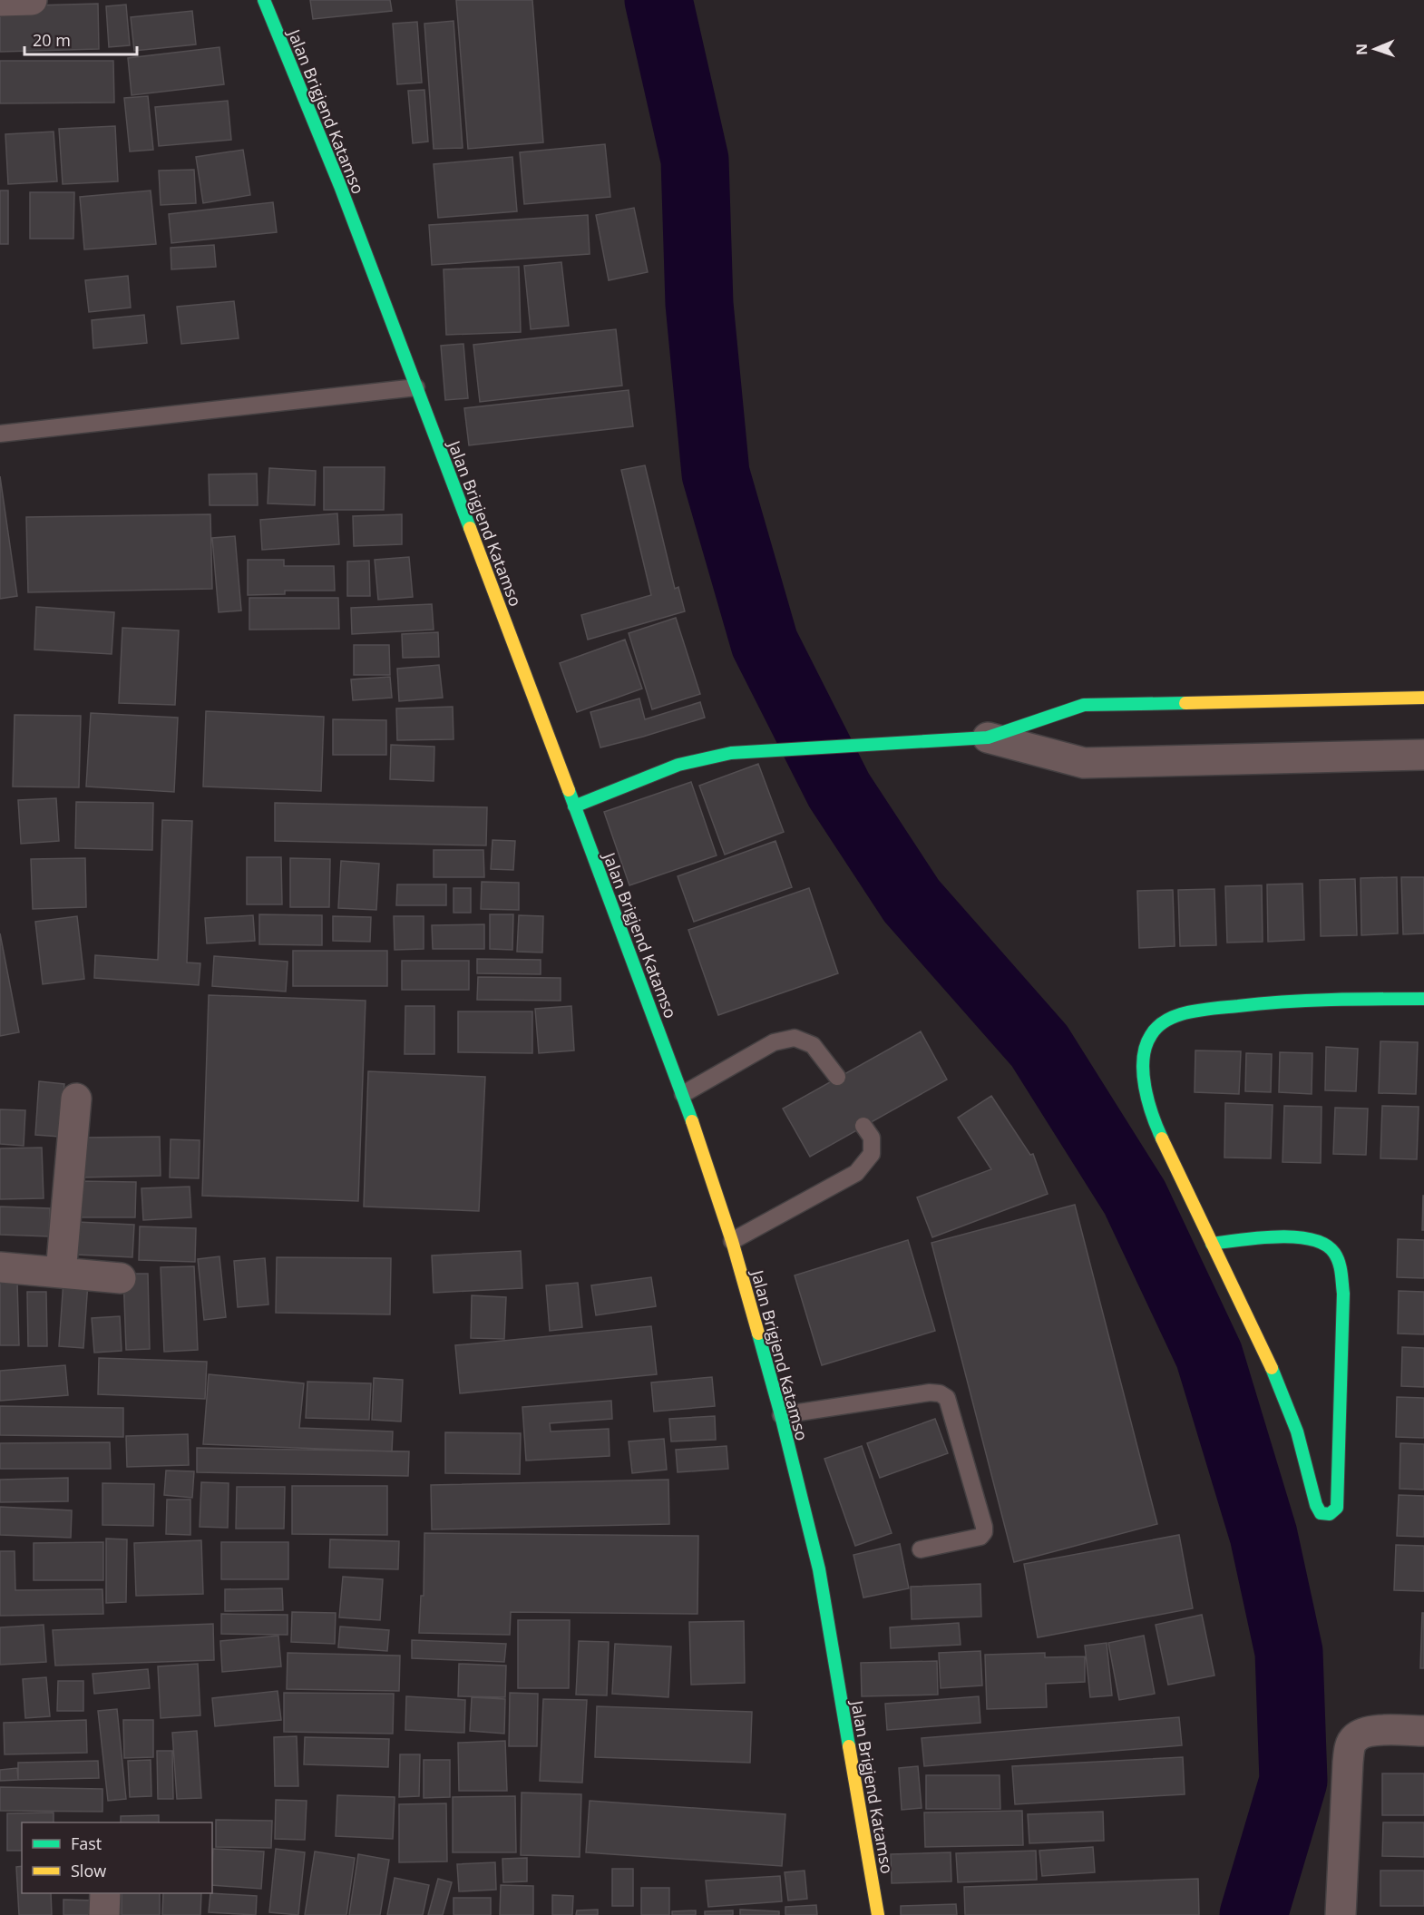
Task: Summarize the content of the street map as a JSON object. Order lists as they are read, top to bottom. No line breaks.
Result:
{"streets":{"street":["Jalan Brigjend Katamso"]},"legend":["Fast","Slow"],"scale_bar":"20 m","north":"left"}
